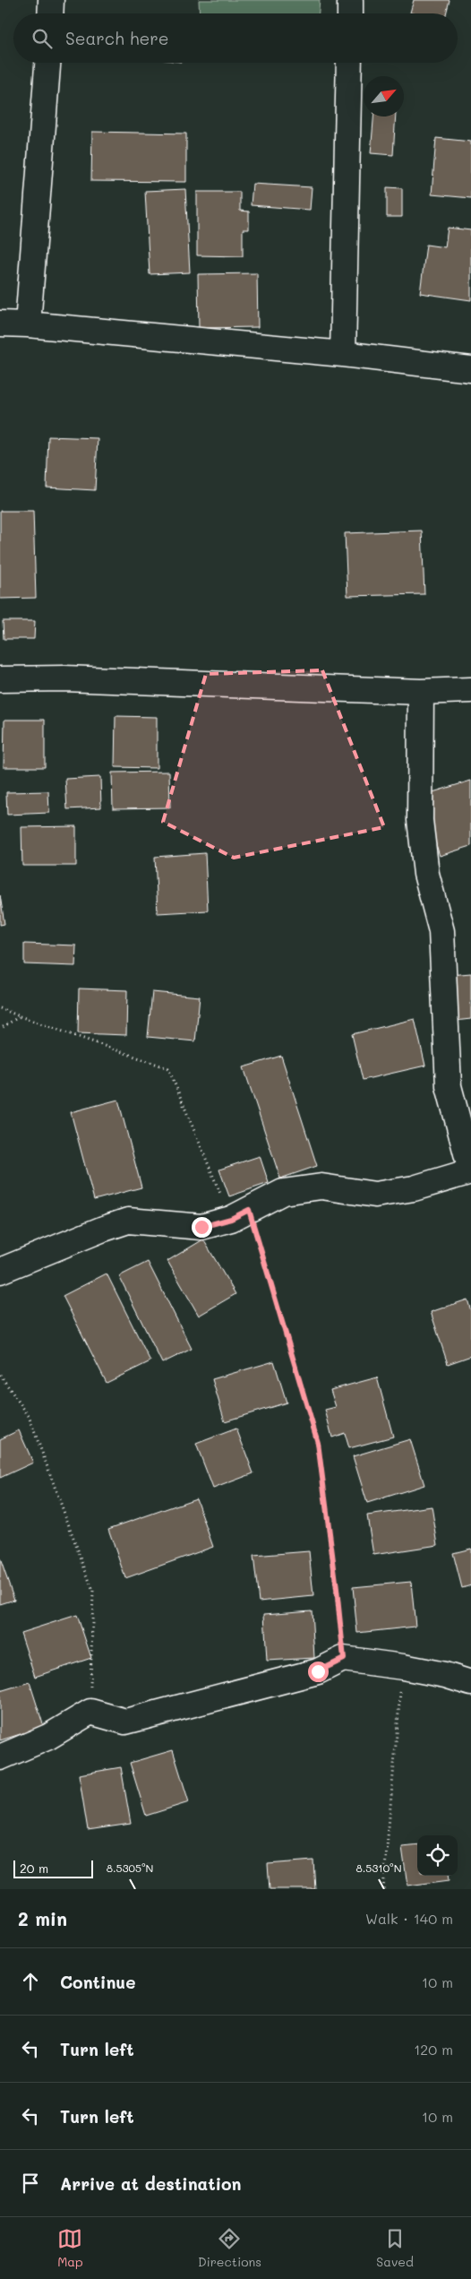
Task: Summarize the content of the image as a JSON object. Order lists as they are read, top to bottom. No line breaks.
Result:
{"scale_bar":"20 m","north":"top right","page":{"search":"Search here","scale":"20 m","heading":["2 min","Walk · 140 m"],"list":[["Continue","10 m"],["Turn left","120 m"],["Turn left","10 m"],"Arrive at destination"],"nav":["Map","Directions","Saved"]},"coordinates":["8.5305°N","8.5310°N"]}
